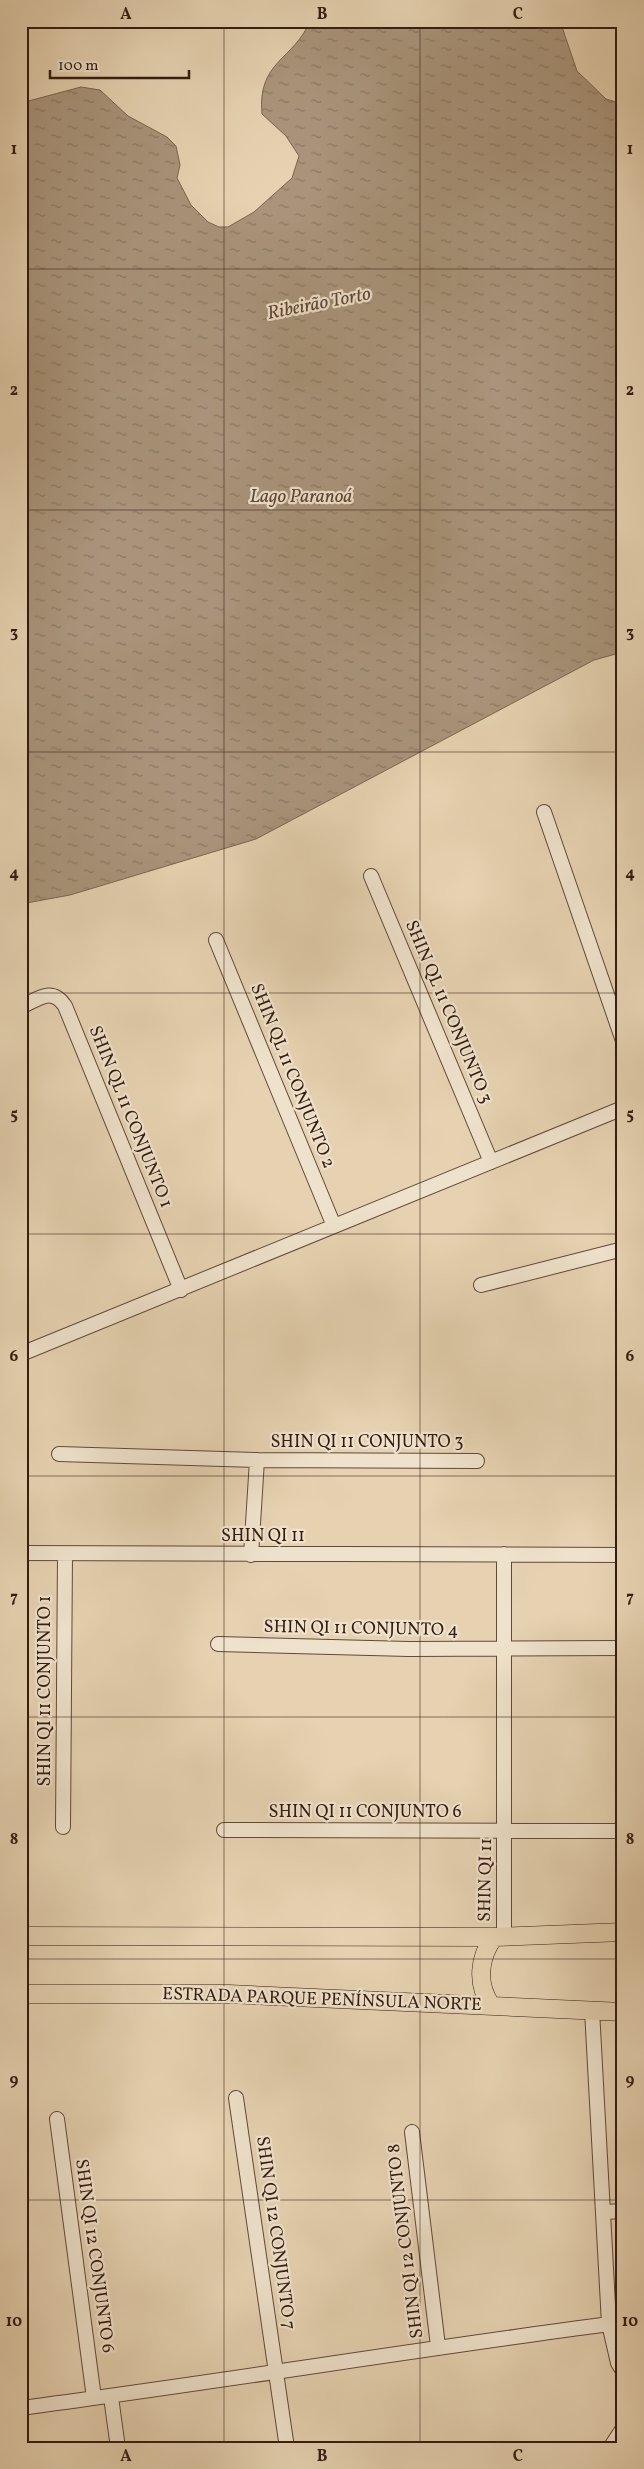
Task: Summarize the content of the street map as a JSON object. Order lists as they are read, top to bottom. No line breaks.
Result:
{"streets":{"main road":["ESTRADA PARQUE PENÍNSULA NORTE"],"street":["SHIN QL 11 CONJUNTO 3","SHIN QL 11 CONJUNTO 2","SHIN QL 11 CONJUNTO 1","SHIN QI 11 CONJUNTO 3","SHIN QI 11","SHIN QI 11 CONJUNTO 4","SHIN QI 11 CONJUNTO 1","SHIN QI 11 CONJUNTO 6","SHIN QI 12 CONJUNTO 7","SHIN QI 12 CONJUNTO 8","SHIN QI 12 CONJUNTO 6"]},"crossings":[["SHIN QI 11","SHIN QI 11 CONJUNTO 4"],["SHIN QI 11","SHIN QI 11 CONJUNTO 1"],["SHIN QI 11","SHIN QI 11 CONJUNTO 6"]],"water":["Ribeirão Torto","Lago Paranoá"],"scale_bar":"100 m","grid":{"columns":["A","B","C"],"rows":["1","2","3","4","5","6","7","8","9","10"]}}
